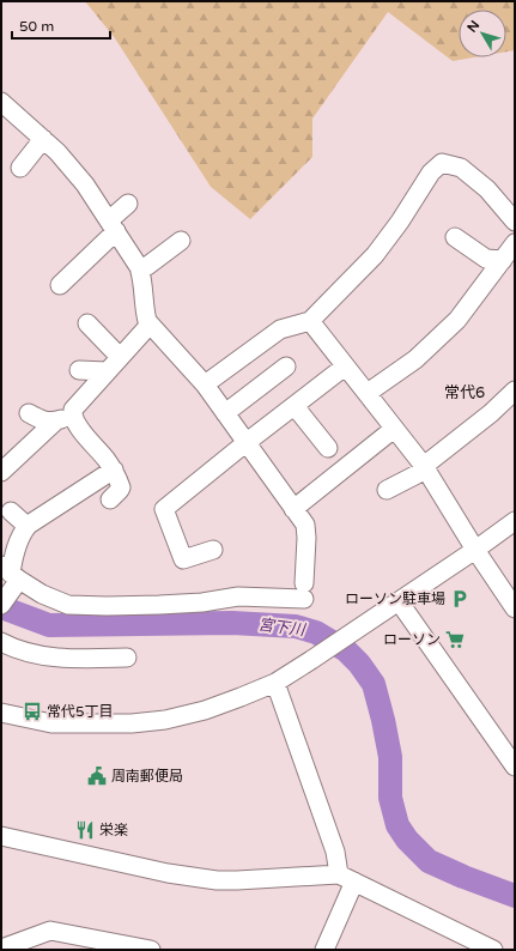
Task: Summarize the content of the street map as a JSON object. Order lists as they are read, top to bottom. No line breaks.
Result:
{"districts":["常代6"],"water":["宮下川"],"places":{"parking":["ローソン駐車場"],"supermarket":["ローソン"],"bus stop":["常代5丁目"],"public building":["周南郵便局"],"restaurant":["栄楽"]},"scale_bar":"50 m","north":"top left"}
